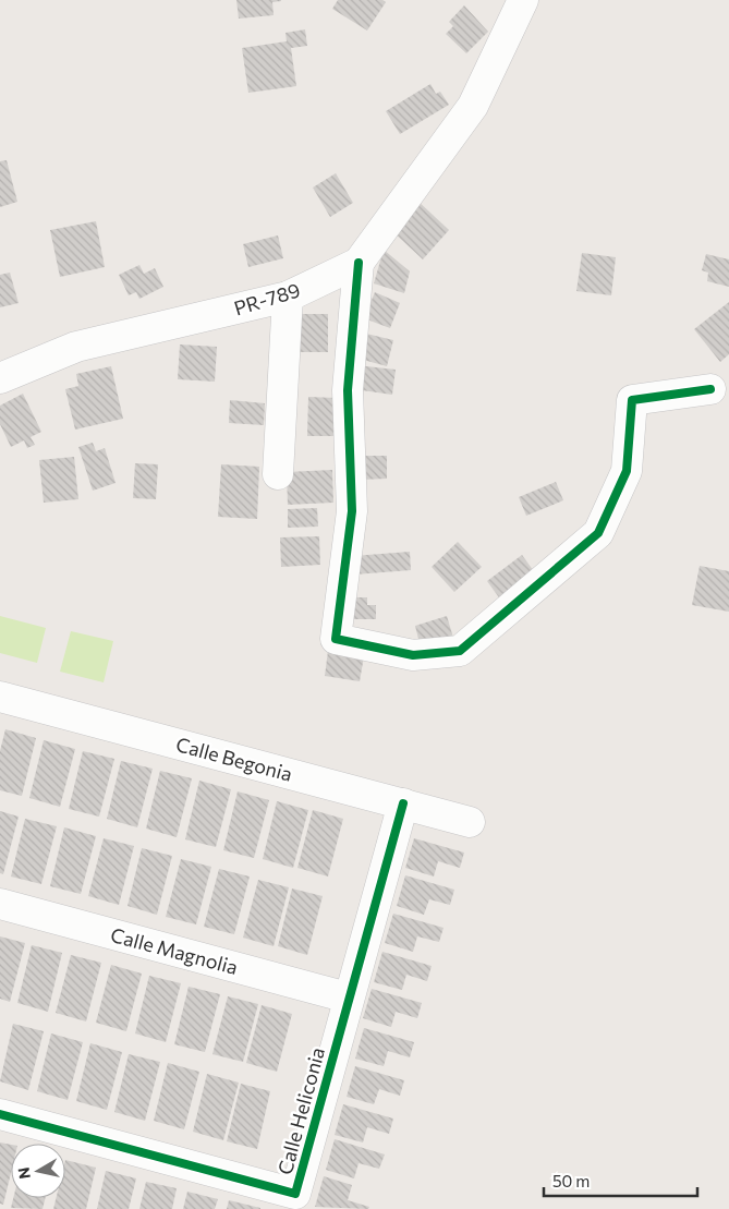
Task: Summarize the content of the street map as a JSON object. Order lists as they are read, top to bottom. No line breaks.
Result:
{"streets":{"street":["PR-789","Calle Begonia","Calle Magnolia","Calle Heliconia"]},"crossings":[["Calle Begonia","Calle Heliconia"],["Calle Magnolia","Calle Heliconia"]],"scale_bar":"50 m","north":"left"}
